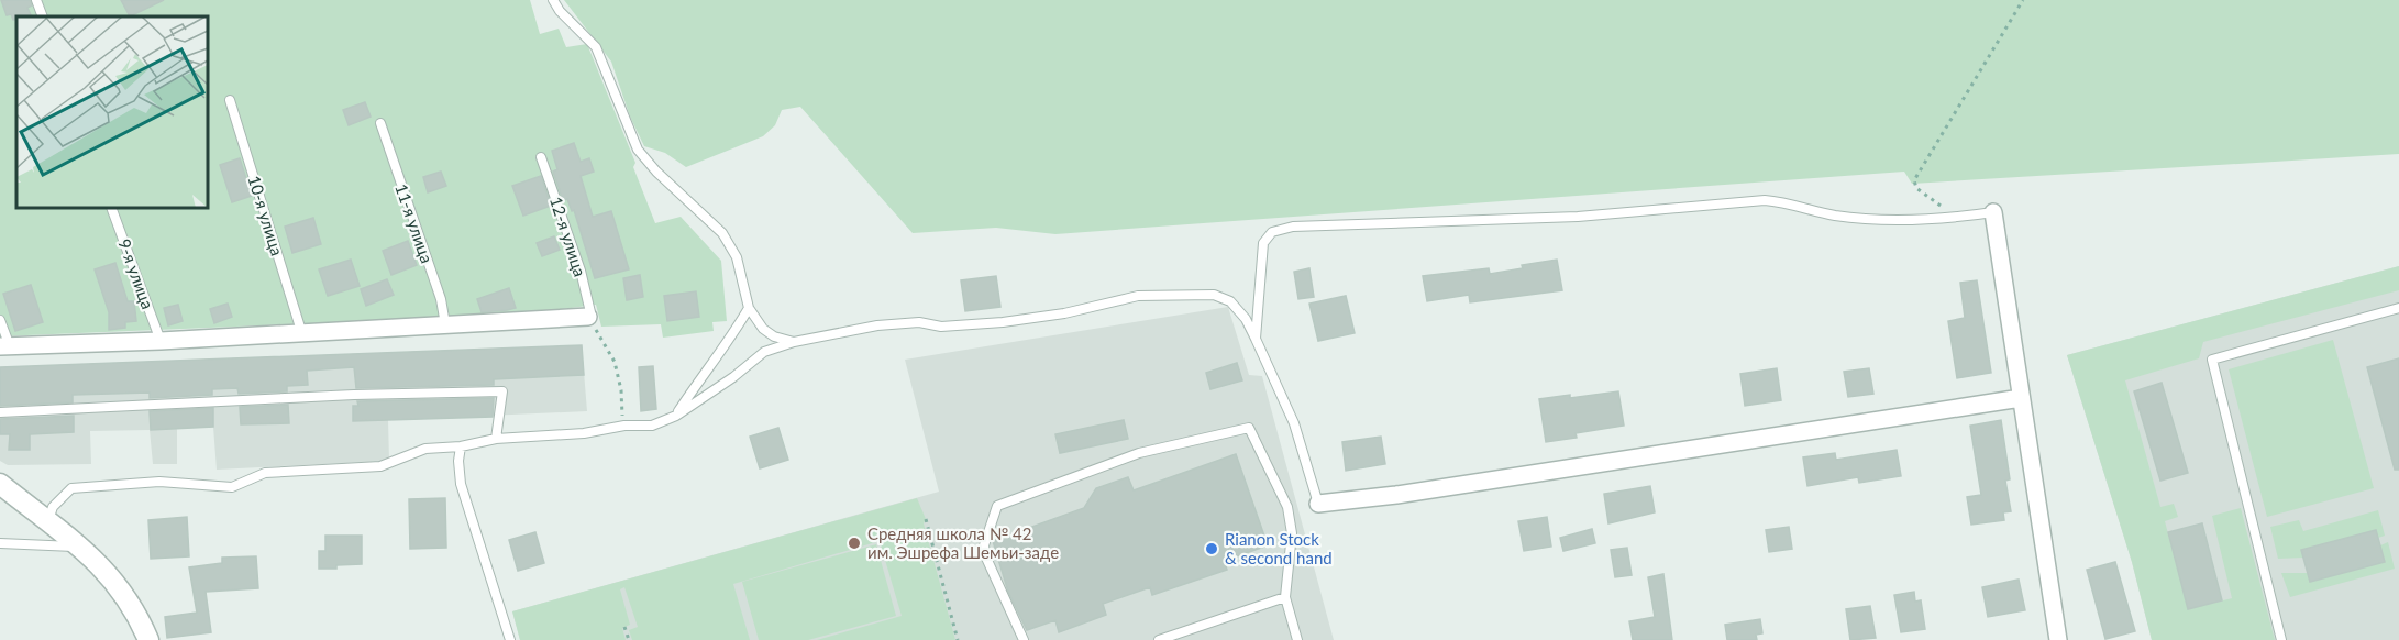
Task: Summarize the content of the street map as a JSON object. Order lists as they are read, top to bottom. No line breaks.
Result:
{"streets":{"lane":["10-я улица","11-я улица","12-я улица","9-я улица"]},"places":["Средняя школа № 42 им. Эшрефа Шемьи-заде","Rianon Stock & second hand"]}
